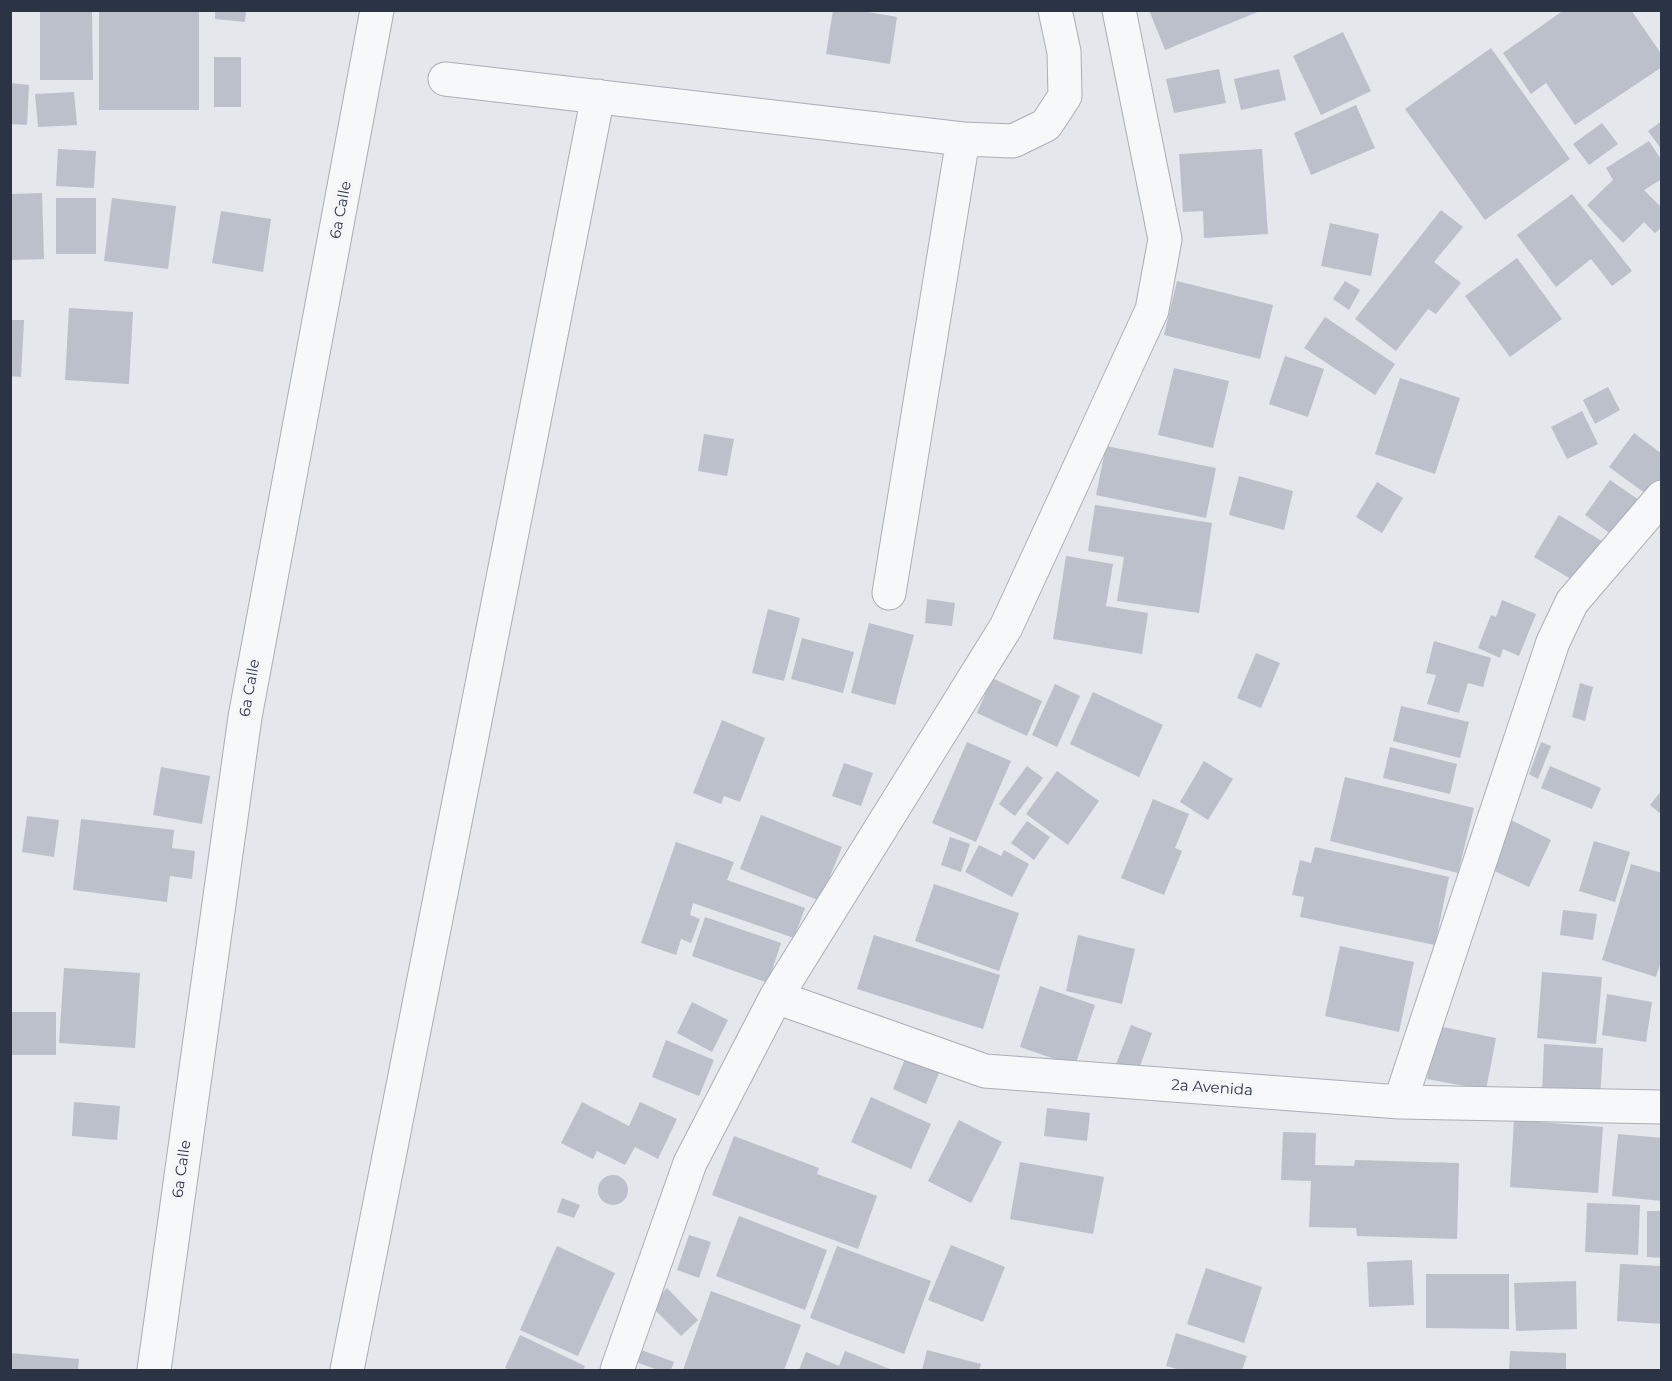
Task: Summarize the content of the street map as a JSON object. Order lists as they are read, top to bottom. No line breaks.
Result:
{"streets":{"street":["6a Calle","2a Avenida"]}}
